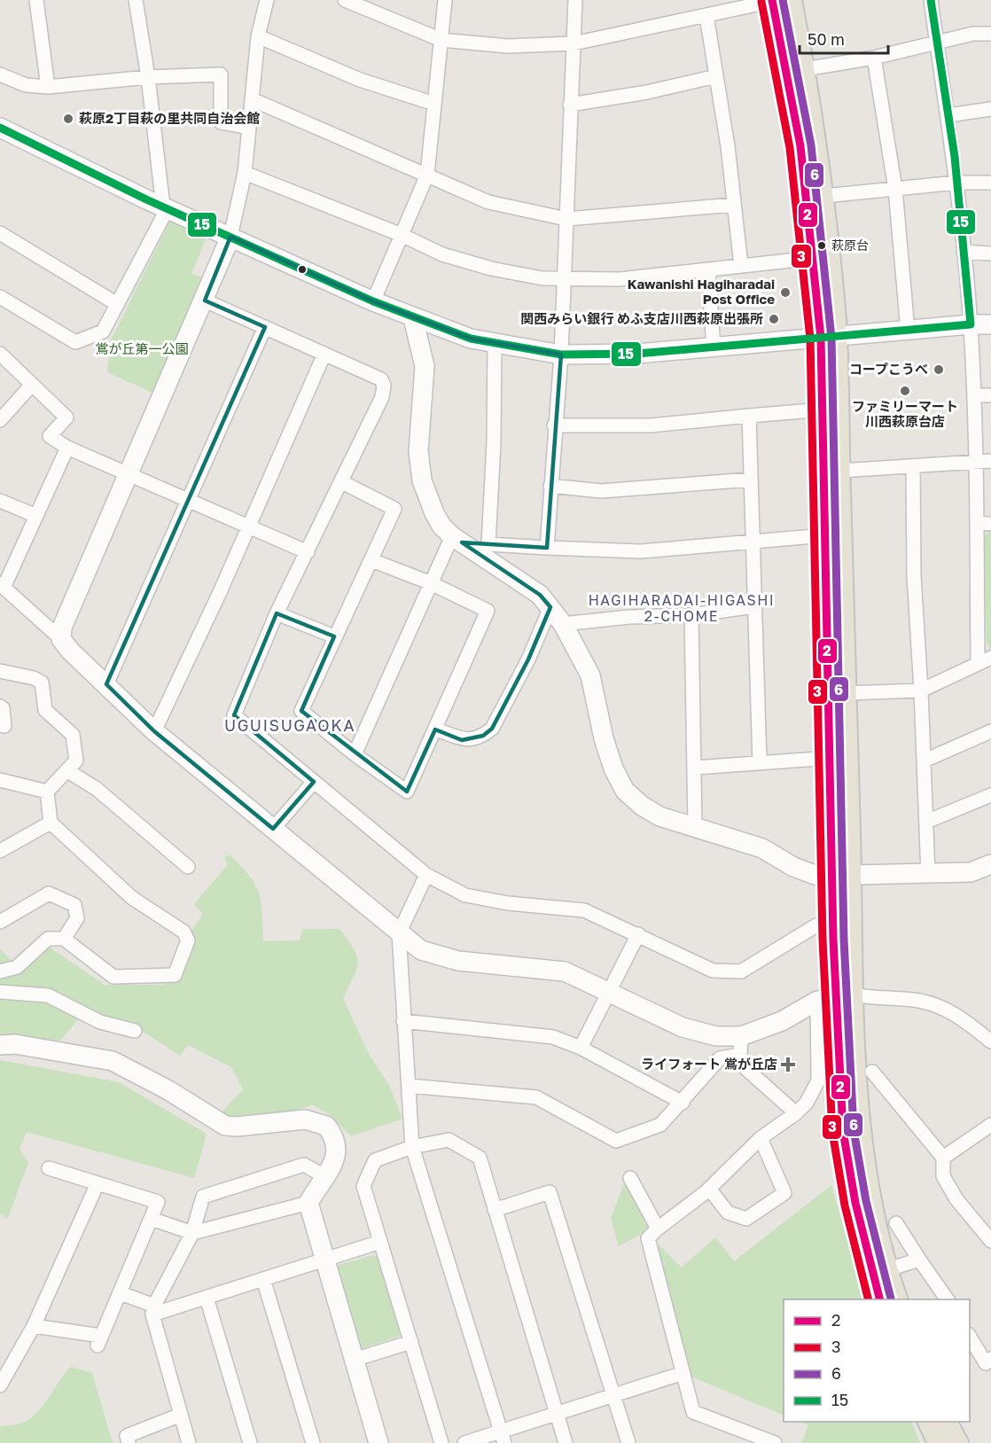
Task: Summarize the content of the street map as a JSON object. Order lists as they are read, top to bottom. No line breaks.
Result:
{"districts":["HAGIHARADAI-HIGASHI 2-CHOME","UGUISUGAOKA"],"parks":["鴬が丘第一公園"],"places":{"other":["萩原2丁目萩の里共同自治会館","萩原台","Kawanishi Hagiharadai Post Office","関西みらい銀行 めふ支店川西萩原出張所","コープこうべ","ファミリーマート 川西萩原台店"],"health":["ライフォート 鴬が丘店"]},"lines":["transit line 2","transit line 6","transit line 15","transit line 3"],"legend":["2","3","6","15"],"scale_bar":"50 m"}
